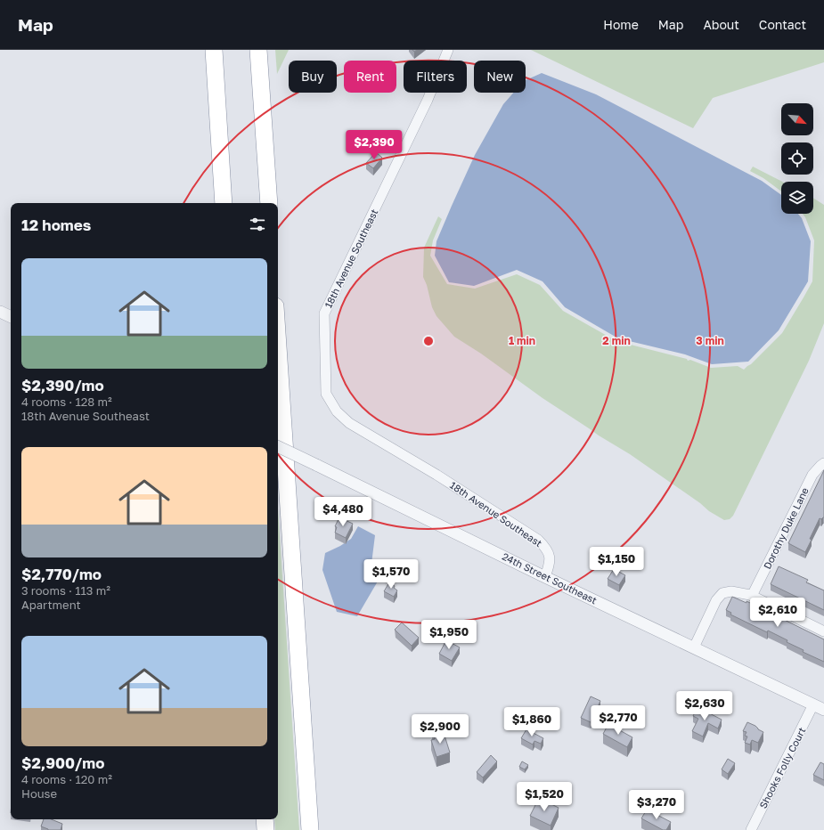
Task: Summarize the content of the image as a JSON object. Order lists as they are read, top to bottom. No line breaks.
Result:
{"streets":{"street":["18th Avenue Southeast","Dorothy Duke Lane","24th Street Southeast","Shooks Folly Court"]},"crossings":[["18th Avenue Southeast","24th Street Southeast"],["24th Street Southeast","Shooks Folly Court"]],"north":"bottom right","page":{"header":"Map","nav":["Home","Map","About","Contact"],"chip":["Buy","Rent","Filters","New"],"price":["$2,390","$4,480","$1,150","$1,570","$2,610","$1,950","$2,630","$2,770","$1,860","$2,900","$1,520","$3,270"],"heading":"12 homes","list":[{"name":"$2,390/mo","note":"4 rooms · 128 m² · 18th Avenue Southeast"},{"name":"$2,770/mo","note":"3 rooms · 113 m² · Apartment"},{"name":"$2,900/mo","note":"4 rooms · 120 m² · House"}]},"rings":["1 min","2 min","3 min"]}
